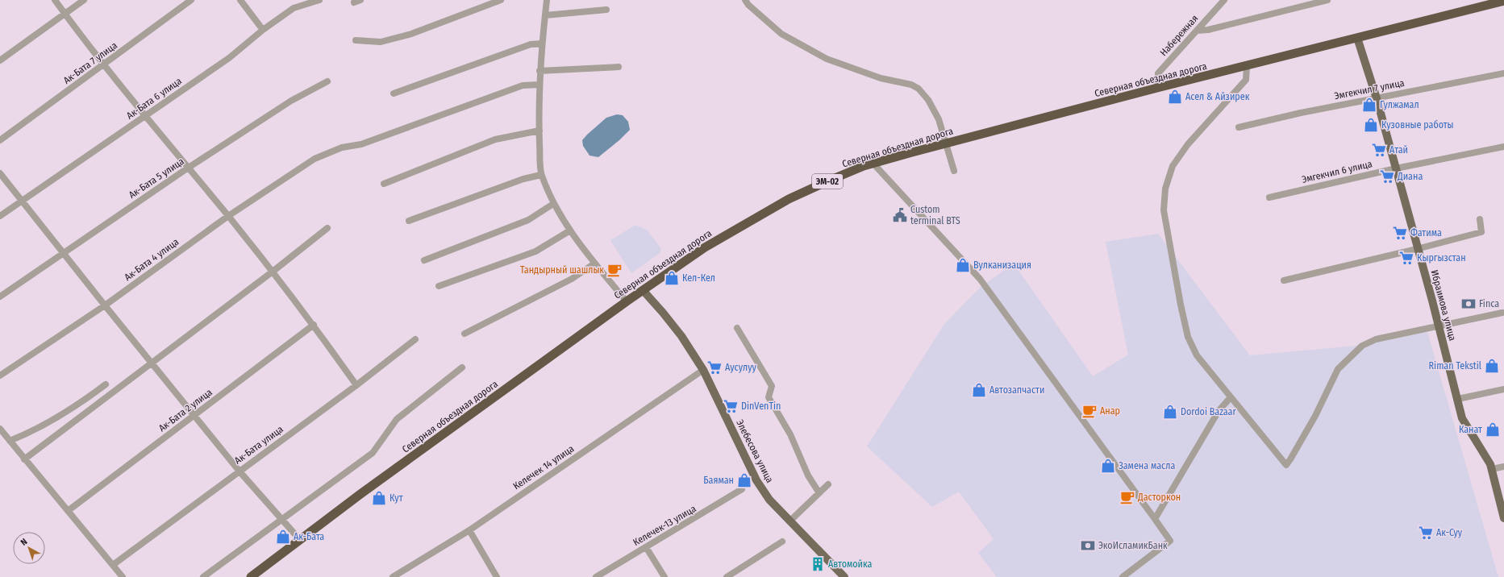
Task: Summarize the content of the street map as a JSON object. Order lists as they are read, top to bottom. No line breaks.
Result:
{"streets":{"highway":["Северная объездная дорога","ЭМ-02"],"main road":["Ибраимова улица","Элебесова улица"],"street":["Набережная","Ак-Бата 7 улица","Эмгекчил 7 улица","Ак-Бата 6 улица","Эмгекчил 6 улица","Ак-Бата 5 улица","Ак-Бата 4 улица","Ак-Бата 2 улица","Ак-Бата улица","Келечек 14 улица","Келечек-13 улица"]},"crossings":[["Набережная","Северная объездная дорога"],["Северная объездная дорога","Ибраимова улица"],["Северная объездная дорога","Элебесова улица"],["Эмгекчил 7 улица","Ибраимова улица"],["Эмгекчил 6 улица","Ибраимова улица"],["Элебесова улица","Келечек 14 улица"]],"places":{"shop":["Асел & Айзирек","Гулжамал","Кузовные работы","Вулканизация","Кел-Кел","Riman Tekstil","Автозапчасти","Dordoi Bazaar","Канат","Замена масла","Баяман","Кут","Ак-Бата"],"supermarket":["Атай","Диана","Фатима","Кыргызстан","Аусулуу","DinVenTin","Ак-Суу"],"public building":["Custom terminal BTS"],"cafe":["Тандырный шашлык","Анар","Дасторкон"],"bank":["Finca","ЭкоИсламикБанк"],"building":["Автомойка"]},"north":"top left"}
